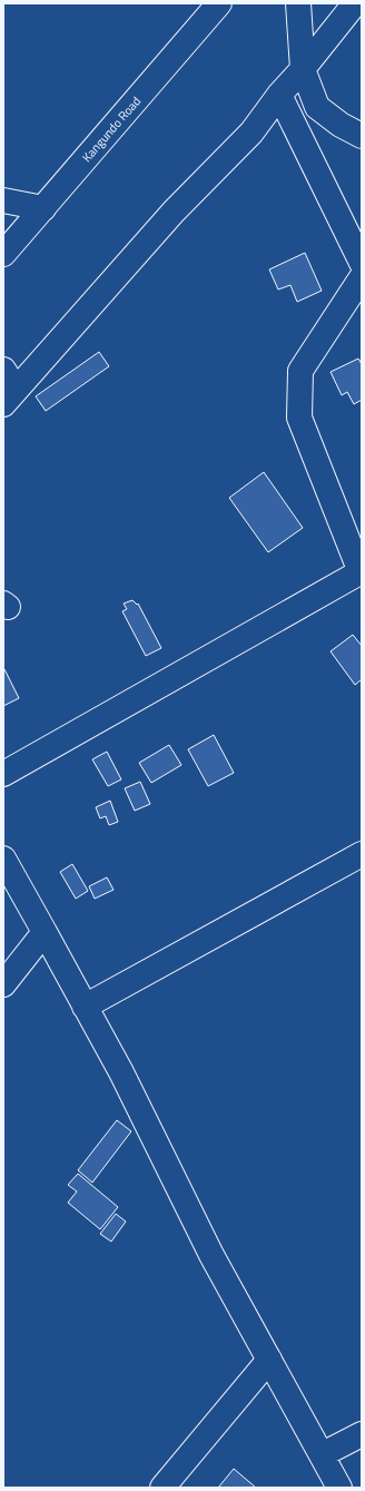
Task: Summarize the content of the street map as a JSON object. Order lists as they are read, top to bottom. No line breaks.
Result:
{"streets":{"main road":["Kangundo Road"]}}
